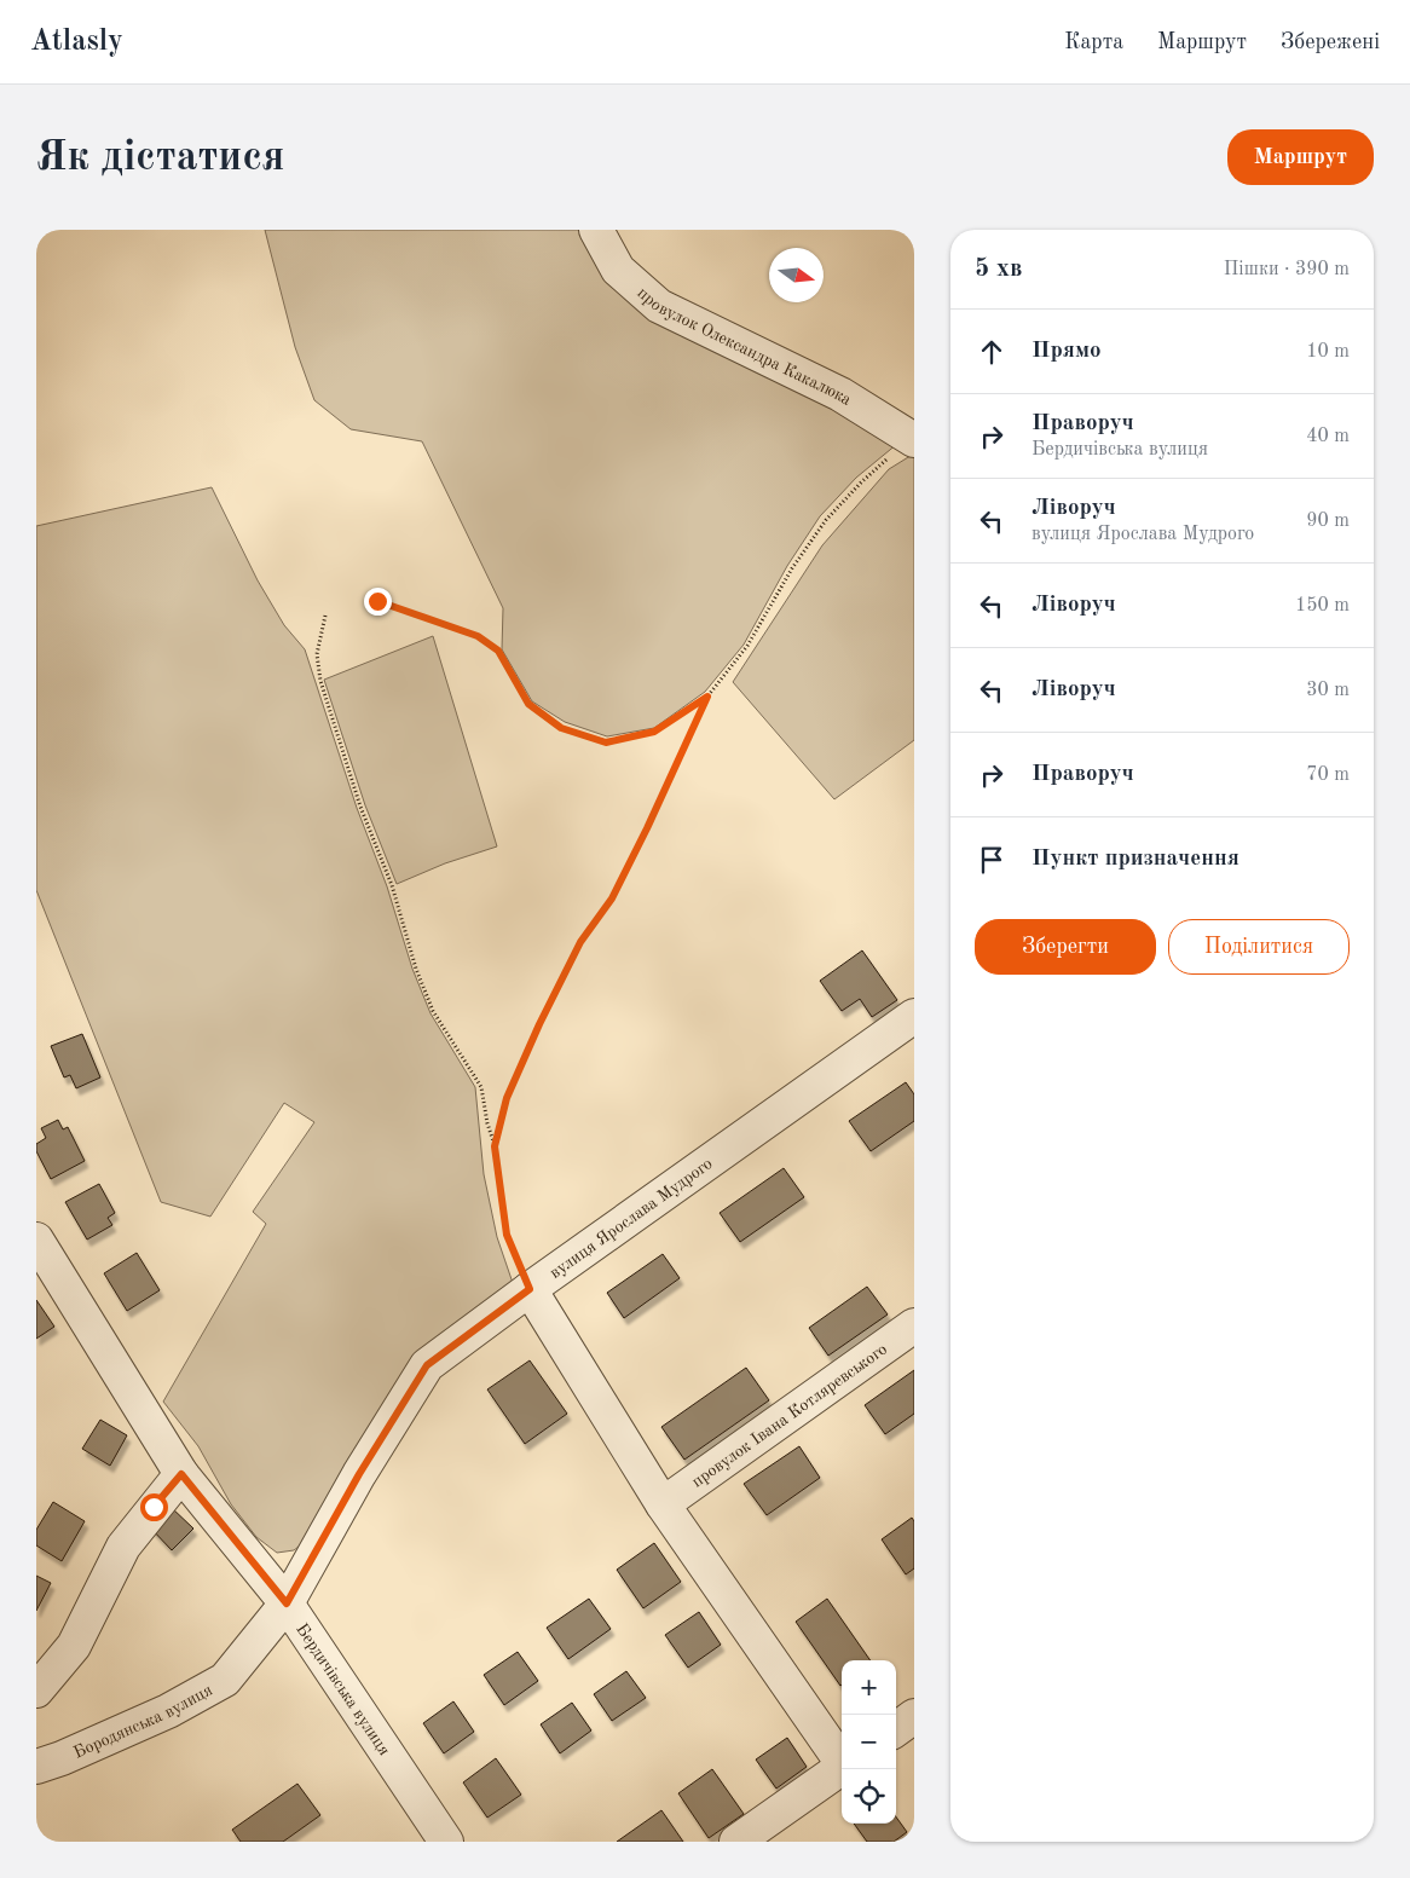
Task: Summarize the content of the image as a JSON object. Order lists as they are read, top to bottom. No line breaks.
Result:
{"streets":{"street":["провулок Олександра Какалюка","вулиця Ярослава Мудрого","провулок Івана Котляревського","Бердичівська вулиця","Бородянська вулиця"]},"crossings":[["вулиця Ярослава Мудрого","Бердичівська вулиця"],["вулиця Ярослава Мудрого","Бородянська вулиця"],["Бердичівська вулиця","Бородянська вулиця"]],"north":"right","page":{"header":"Atlasly","nav":["Карта","Маршрут","Збережені"],"buttons":["Маршрут",["Зберегти","Поділитися"]],"title":"Як дістатися","heading":["5 хв","Пішки · 390 m"],"list":[["Прямо","10 m"],["Праворуч","Бердичівська вулиця","40 m"],["Ліворуч","вулиця Ярослава Мудрого","90 m"],["Ліворуч","150 m"],["Ліворуч","30 m"],["Праворуч","70 m"],"Пункт призначення"],"map_buttons":["+","−"]}}
